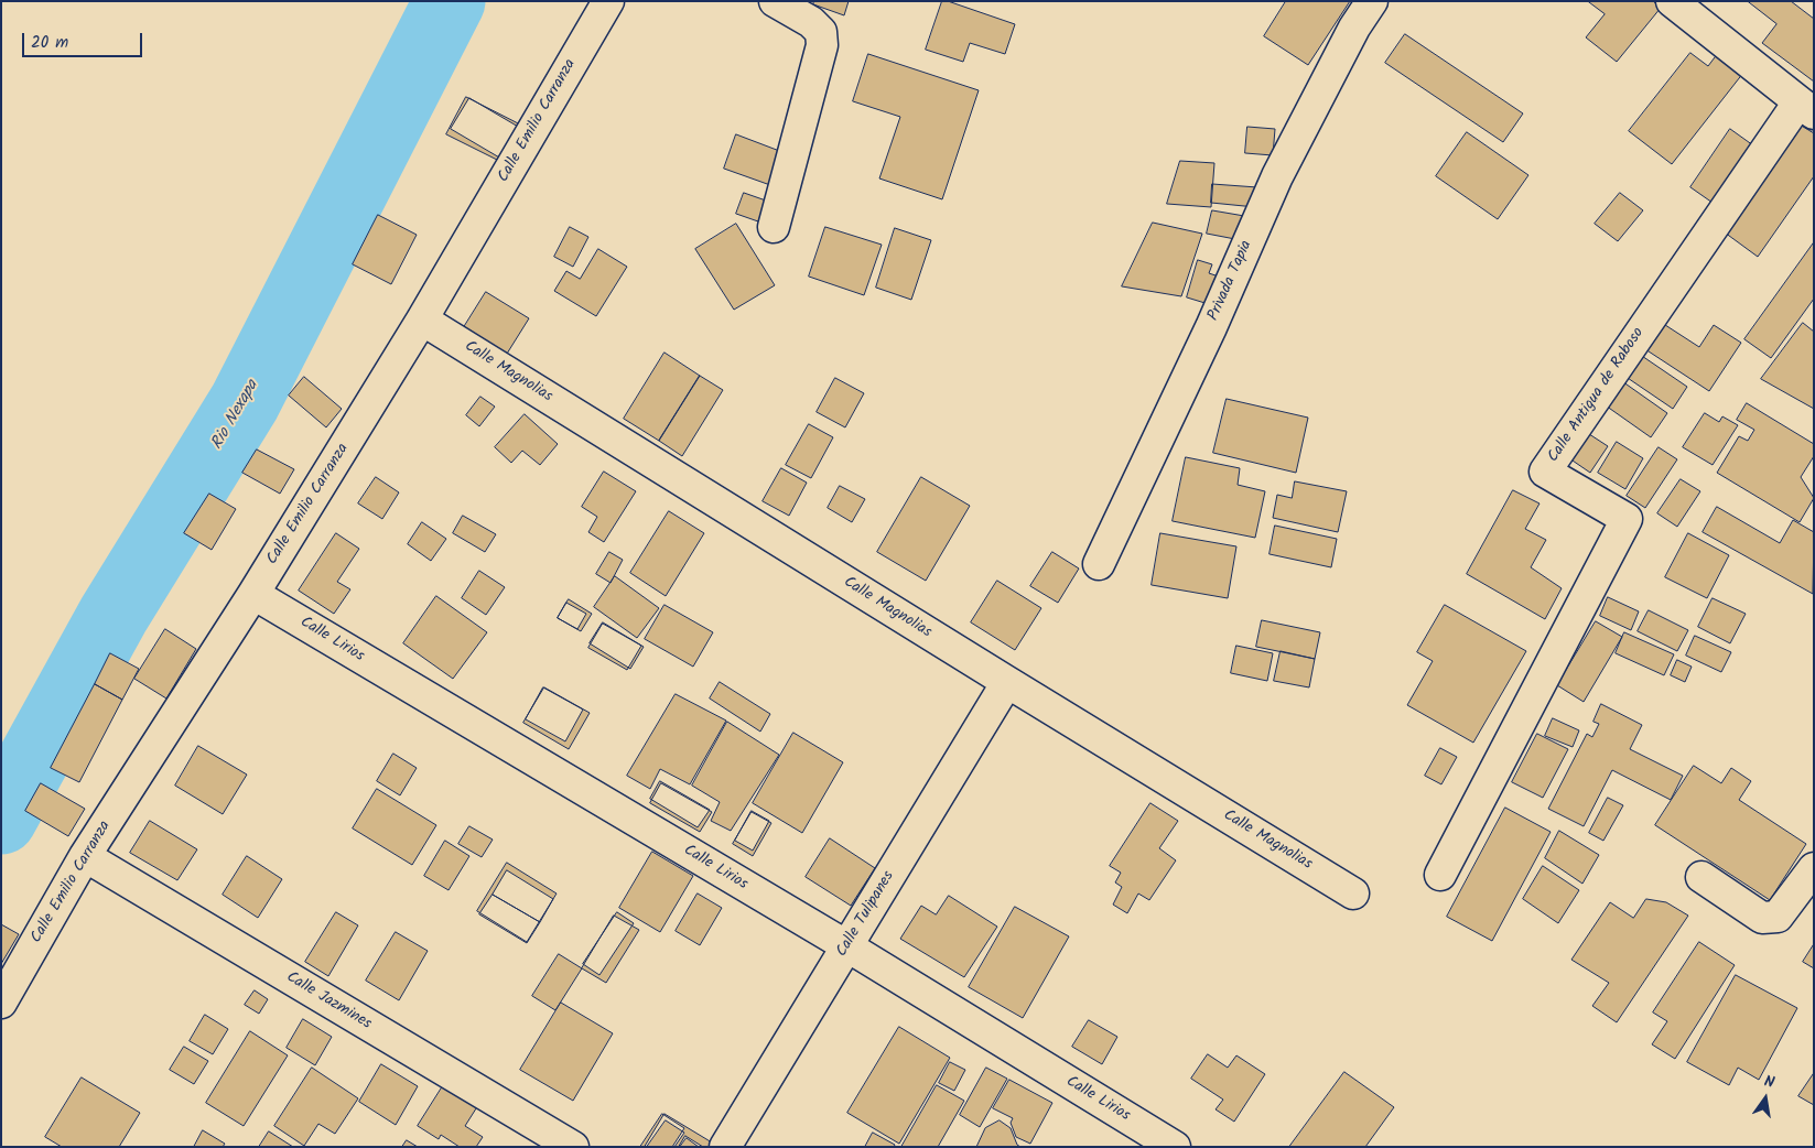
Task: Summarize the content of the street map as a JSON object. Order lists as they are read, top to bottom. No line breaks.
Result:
{"streets":{"street":["Calle Emilio Carranza","Privada Tapia","Calle Magnolias","Calle Antigua de Raboso","Calle Lirios","Calle Tulipanes","Calle Jazmines"]},"crossings":[["Calle Emilio Carranza","Calle Magnolias"],["Calle Emilio Carranza","Calle Lirios"],["Calle Emilio Carranza","Calle Jazmines"],["Calle Magnolias","Calle Tulipanes"],["Calle Lirios","Calle Tulipanes"]],"water":["Rio Nexapa"],"scale_bar":"20 m","north":"top"}
